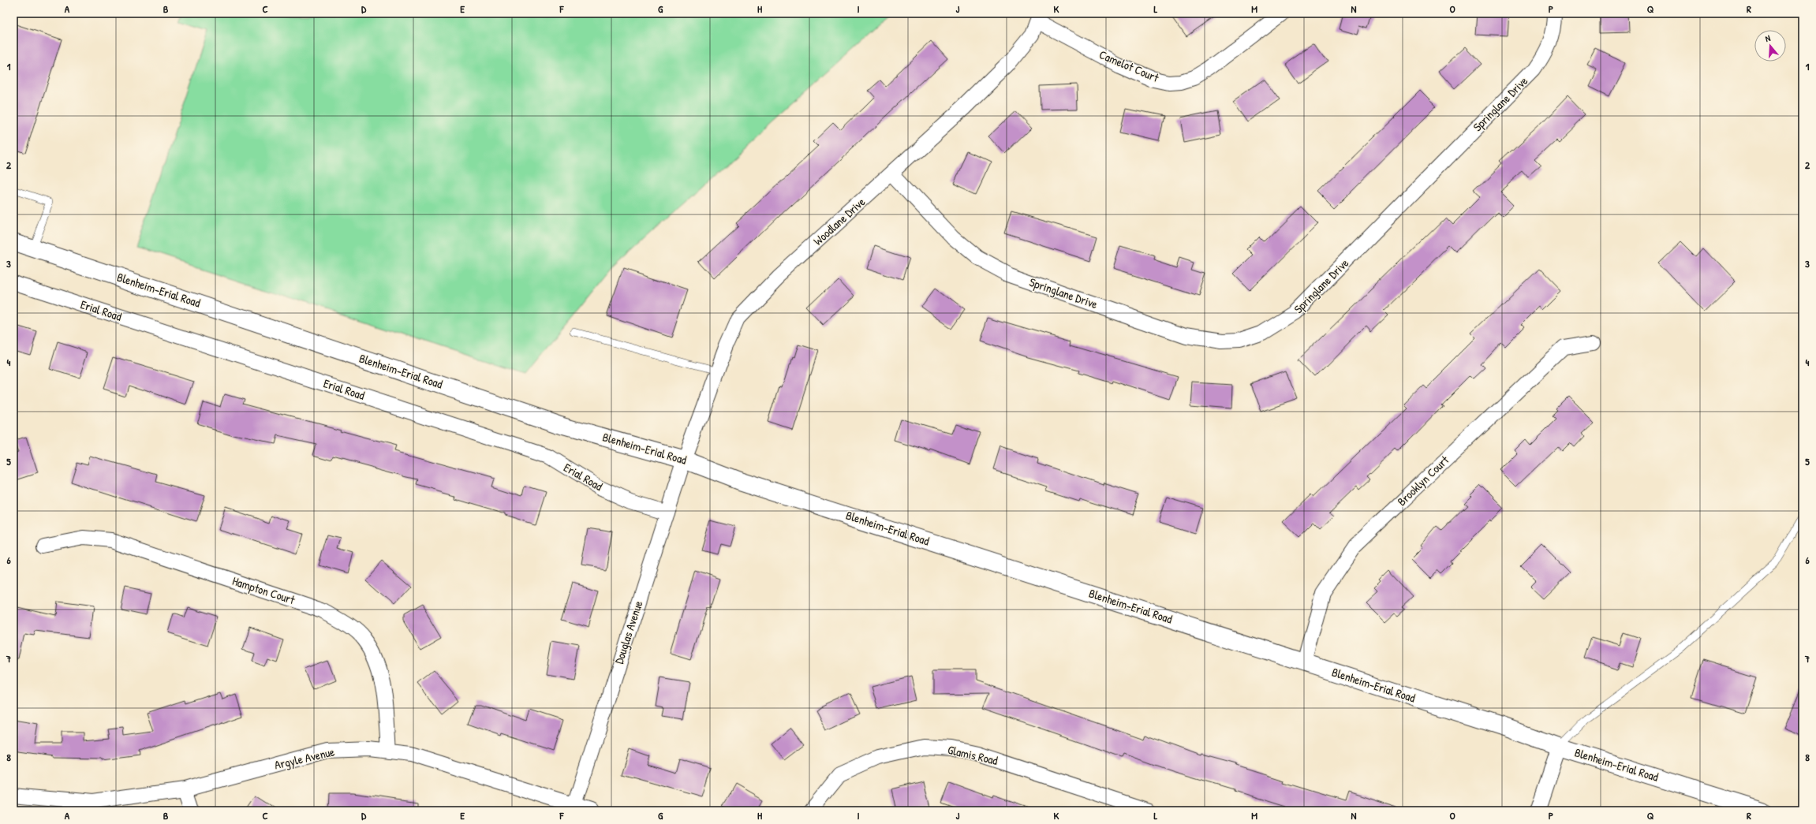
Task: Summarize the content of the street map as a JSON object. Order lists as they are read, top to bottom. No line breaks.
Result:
{"streets":{"main road":["Blenheim-Erial Road"],"street":["Camelot Court","Springlane Drive","Woodlane Drive","Erial Road","Brooklyn Court","Hampton Court","Douglas Avenue","Glamis Road","Argyle Avenue"]},"crossings":[["Camelot Court","Woodlane Drive"],["Springlane Drive","Woodlane Drive"],["Woodlane Drive","Blenheim-Erial Road"],["Woodlane Drive","Douglas Avenue"],["Blenheim-Erial Road","Brooklyn Court"],["Blenheim-Erial Road","Douglas Avenue"],["Erial Road","Douglas Avenue"],["Hampton Court","Argyle Avenue"],["Douglas Avenue","Argyle Avenue"]],"north":"top","grid":{"columns":["A","B","C","D","E","F","G","H","I","J","K","L","M","N","O","P","Q","R"],"rows":["1","2","3","4","5","6","7","8"]}}
